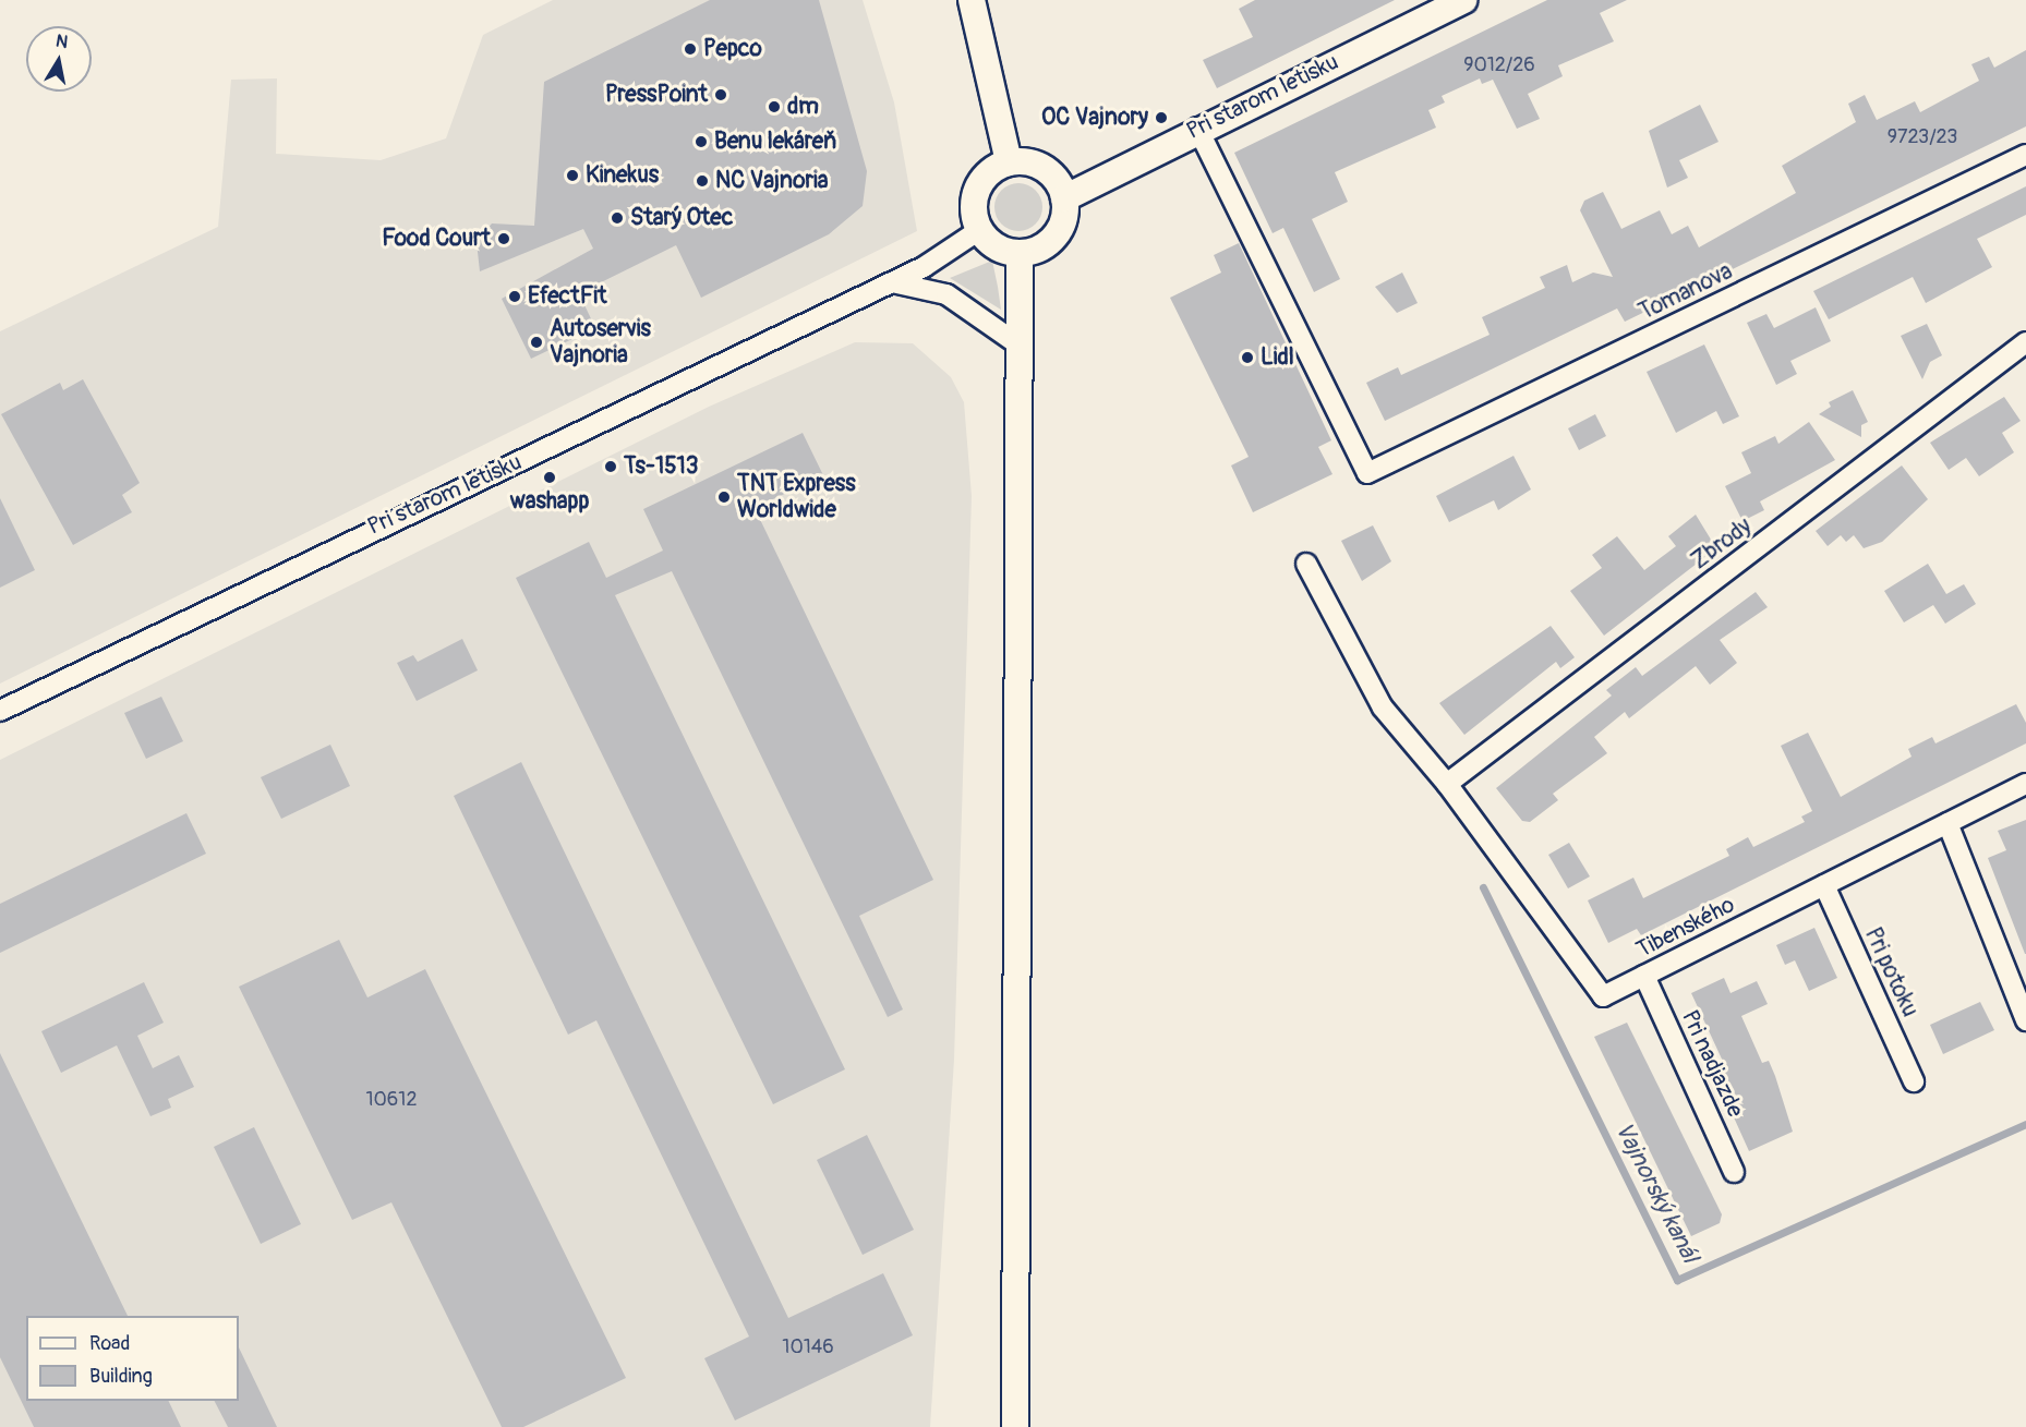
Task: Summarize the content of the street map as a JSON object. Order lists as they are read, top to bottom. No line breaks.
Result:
{"streets":{"main road":["Pri starom letisku"],"street":["Tomanova","Zbrody","Tibenského","Pri potoku","Pri nadjazde"]},"crossings":[["Pri starom letisku","Tomanova"],["Zbrody","Tibenského"],["Tibenského","Pri potoku"],["Tibenského","Pri nadjazde"]],"water":["Vajnorský kanál"],"places":["Pepco","PressPoint","dm","OC Vajnory","Benu lekáreň","Kinekus","NC Vajnoria","Starý Otec","Food Court","EfectFit","Autoservis Vajnoria","Lidl","Ts-1513","washapp","TNT Express Worldwide"],"house_numbers":["9012/26","9723/23","10612","10146"],"legend":["Road","Building"],"north":"top"}
